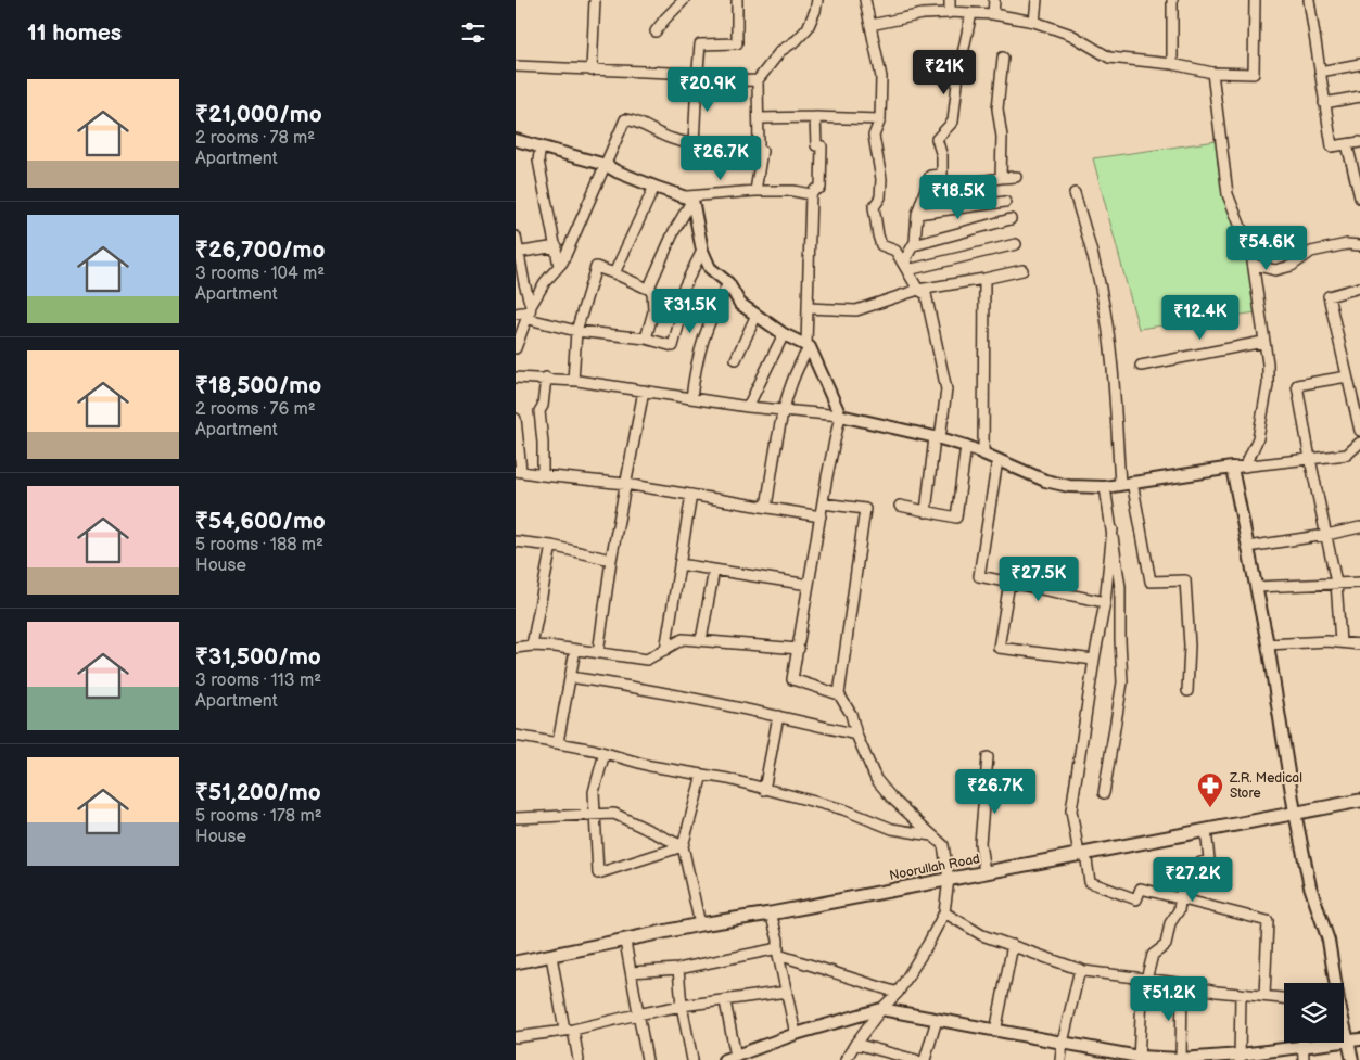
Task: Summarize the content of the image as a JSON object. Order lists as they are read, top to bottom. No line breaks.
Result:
{"streets":{"main road":["Noorullah Road"]},"places":{"pharmacy":["Z.R. Medical Store"]},"page":{"heading":"11 homes","price":["₹21K","₹20.9K","₹26.7K","₹18.5K","₹54.6K","₹31.5K","₹12.4K","₹27.5K","₹26.7K","₹27.2K","₹51.2K"],"list":[{"name":"₹21,000/mo","note":"2 rooms · 78 m² · Apartment"},{"name":"₹26,700/mo","note":"3 rooms · 104 m² · Apartment"},{"name":"₹18,500/mo","note":"2 rooms · 76 m² · Apartment"},{"name":"₹54,600/mo","note":"5 rooms · 188 m² · House"},{"name":"₹31,500/mo","note":"3 rooms · 113 m² · Apartment"},{"name":"₹51,200/mo","note":"5 rooms · 178 m² · House"}]}}
